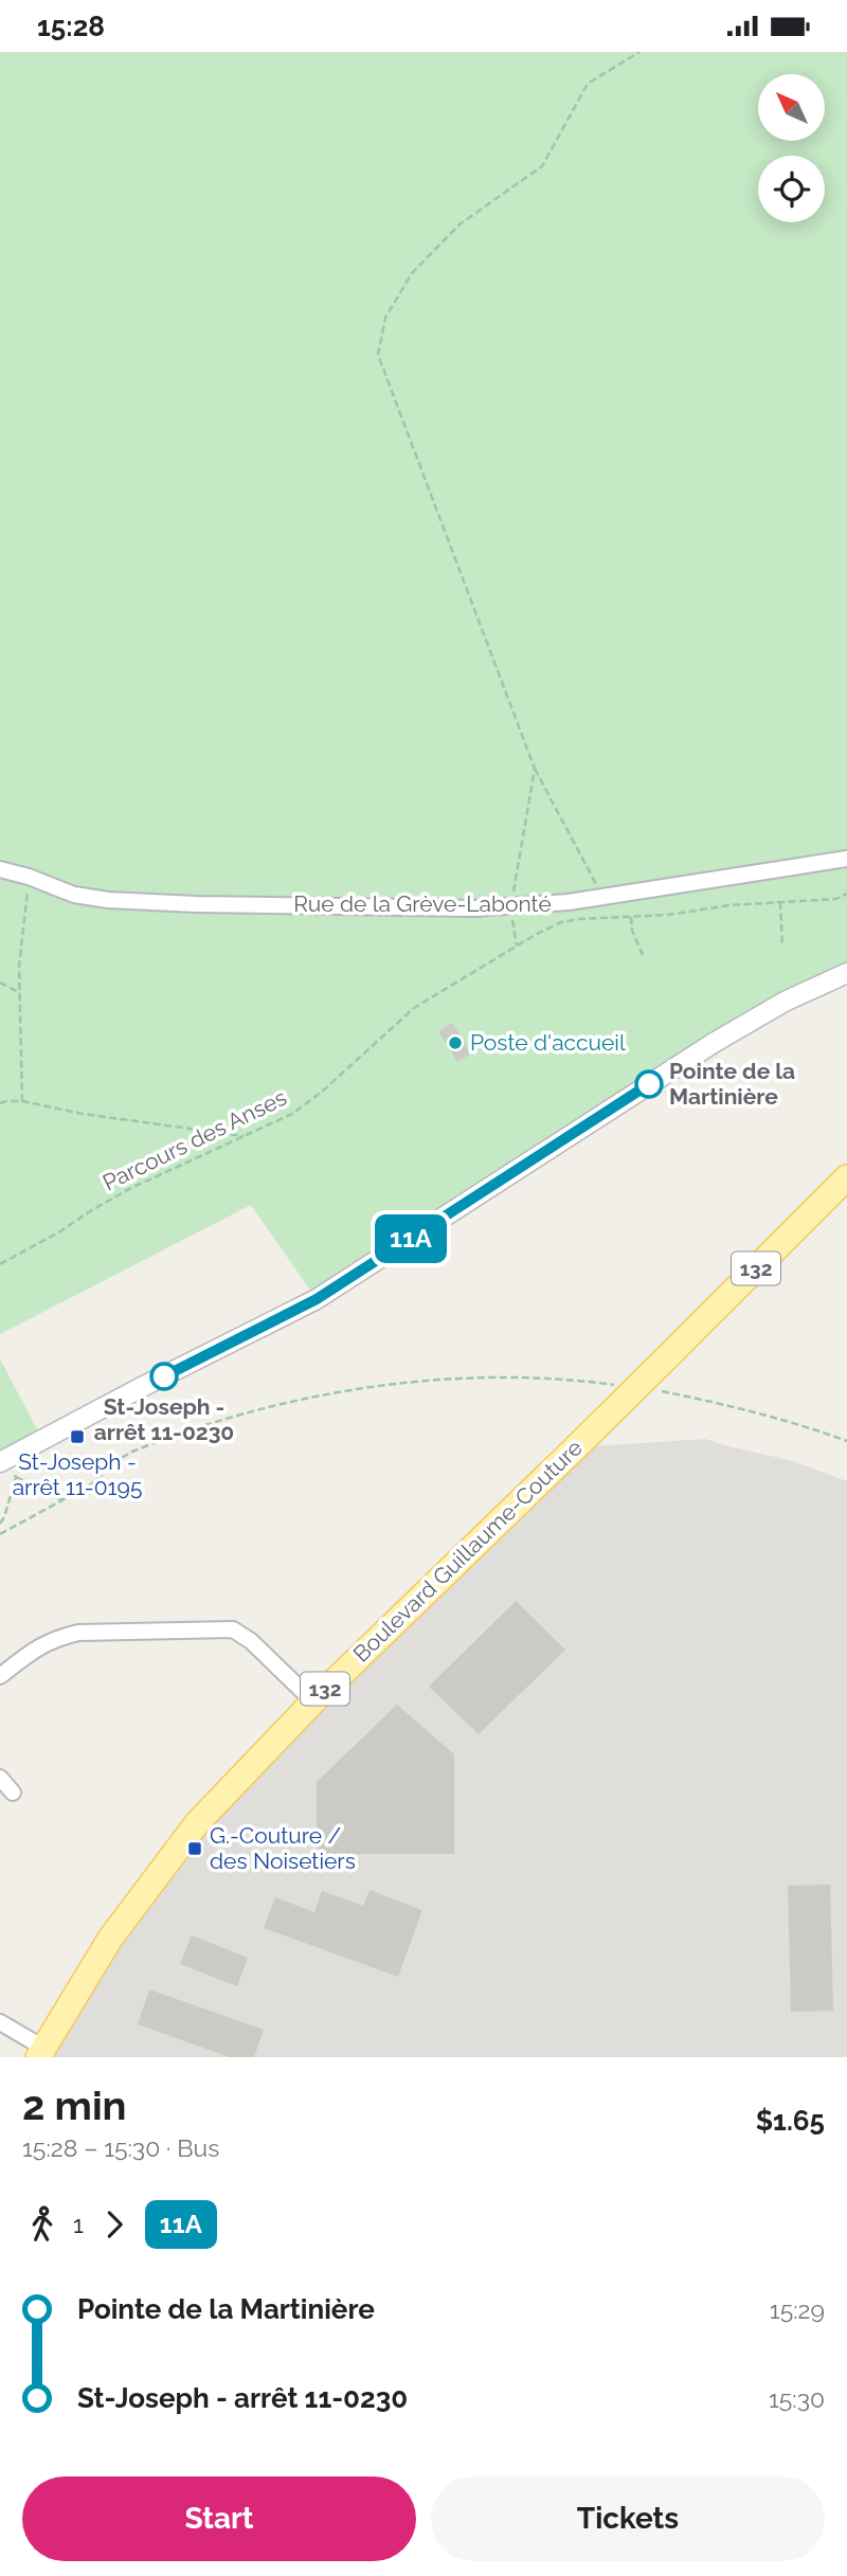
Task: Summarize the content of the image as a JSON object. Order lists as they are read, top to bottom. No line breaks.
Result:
{"streets":{"main road":["132","Boulevard Guillaume-Couture"],"street":["Rue de la Grève-Labonté"],"path":["Parcours des Anses"]},"places":{"other":["Poste d'accueil","Pointe de la Martinière","St-Joseph - arrêt 11-0230"],"transit":["St-Joseph - arrêt 11-0195","G.-Couture / des Noisetiers"]},"lines":["bus line 11A"],"north":"top left","page":{"status":"15:28","on_map":"11A","heading":["2 min","15:28 – 15:30 · Bus","$1.65"],"legs":["1","11A"],"list":[{"name":"Pointe de la Martinière","value":"15:29"},{"name":"St-Joseph - arrêt 11-0230","value":"15:30"}],"buttons":["Start","Tickets"]}}
